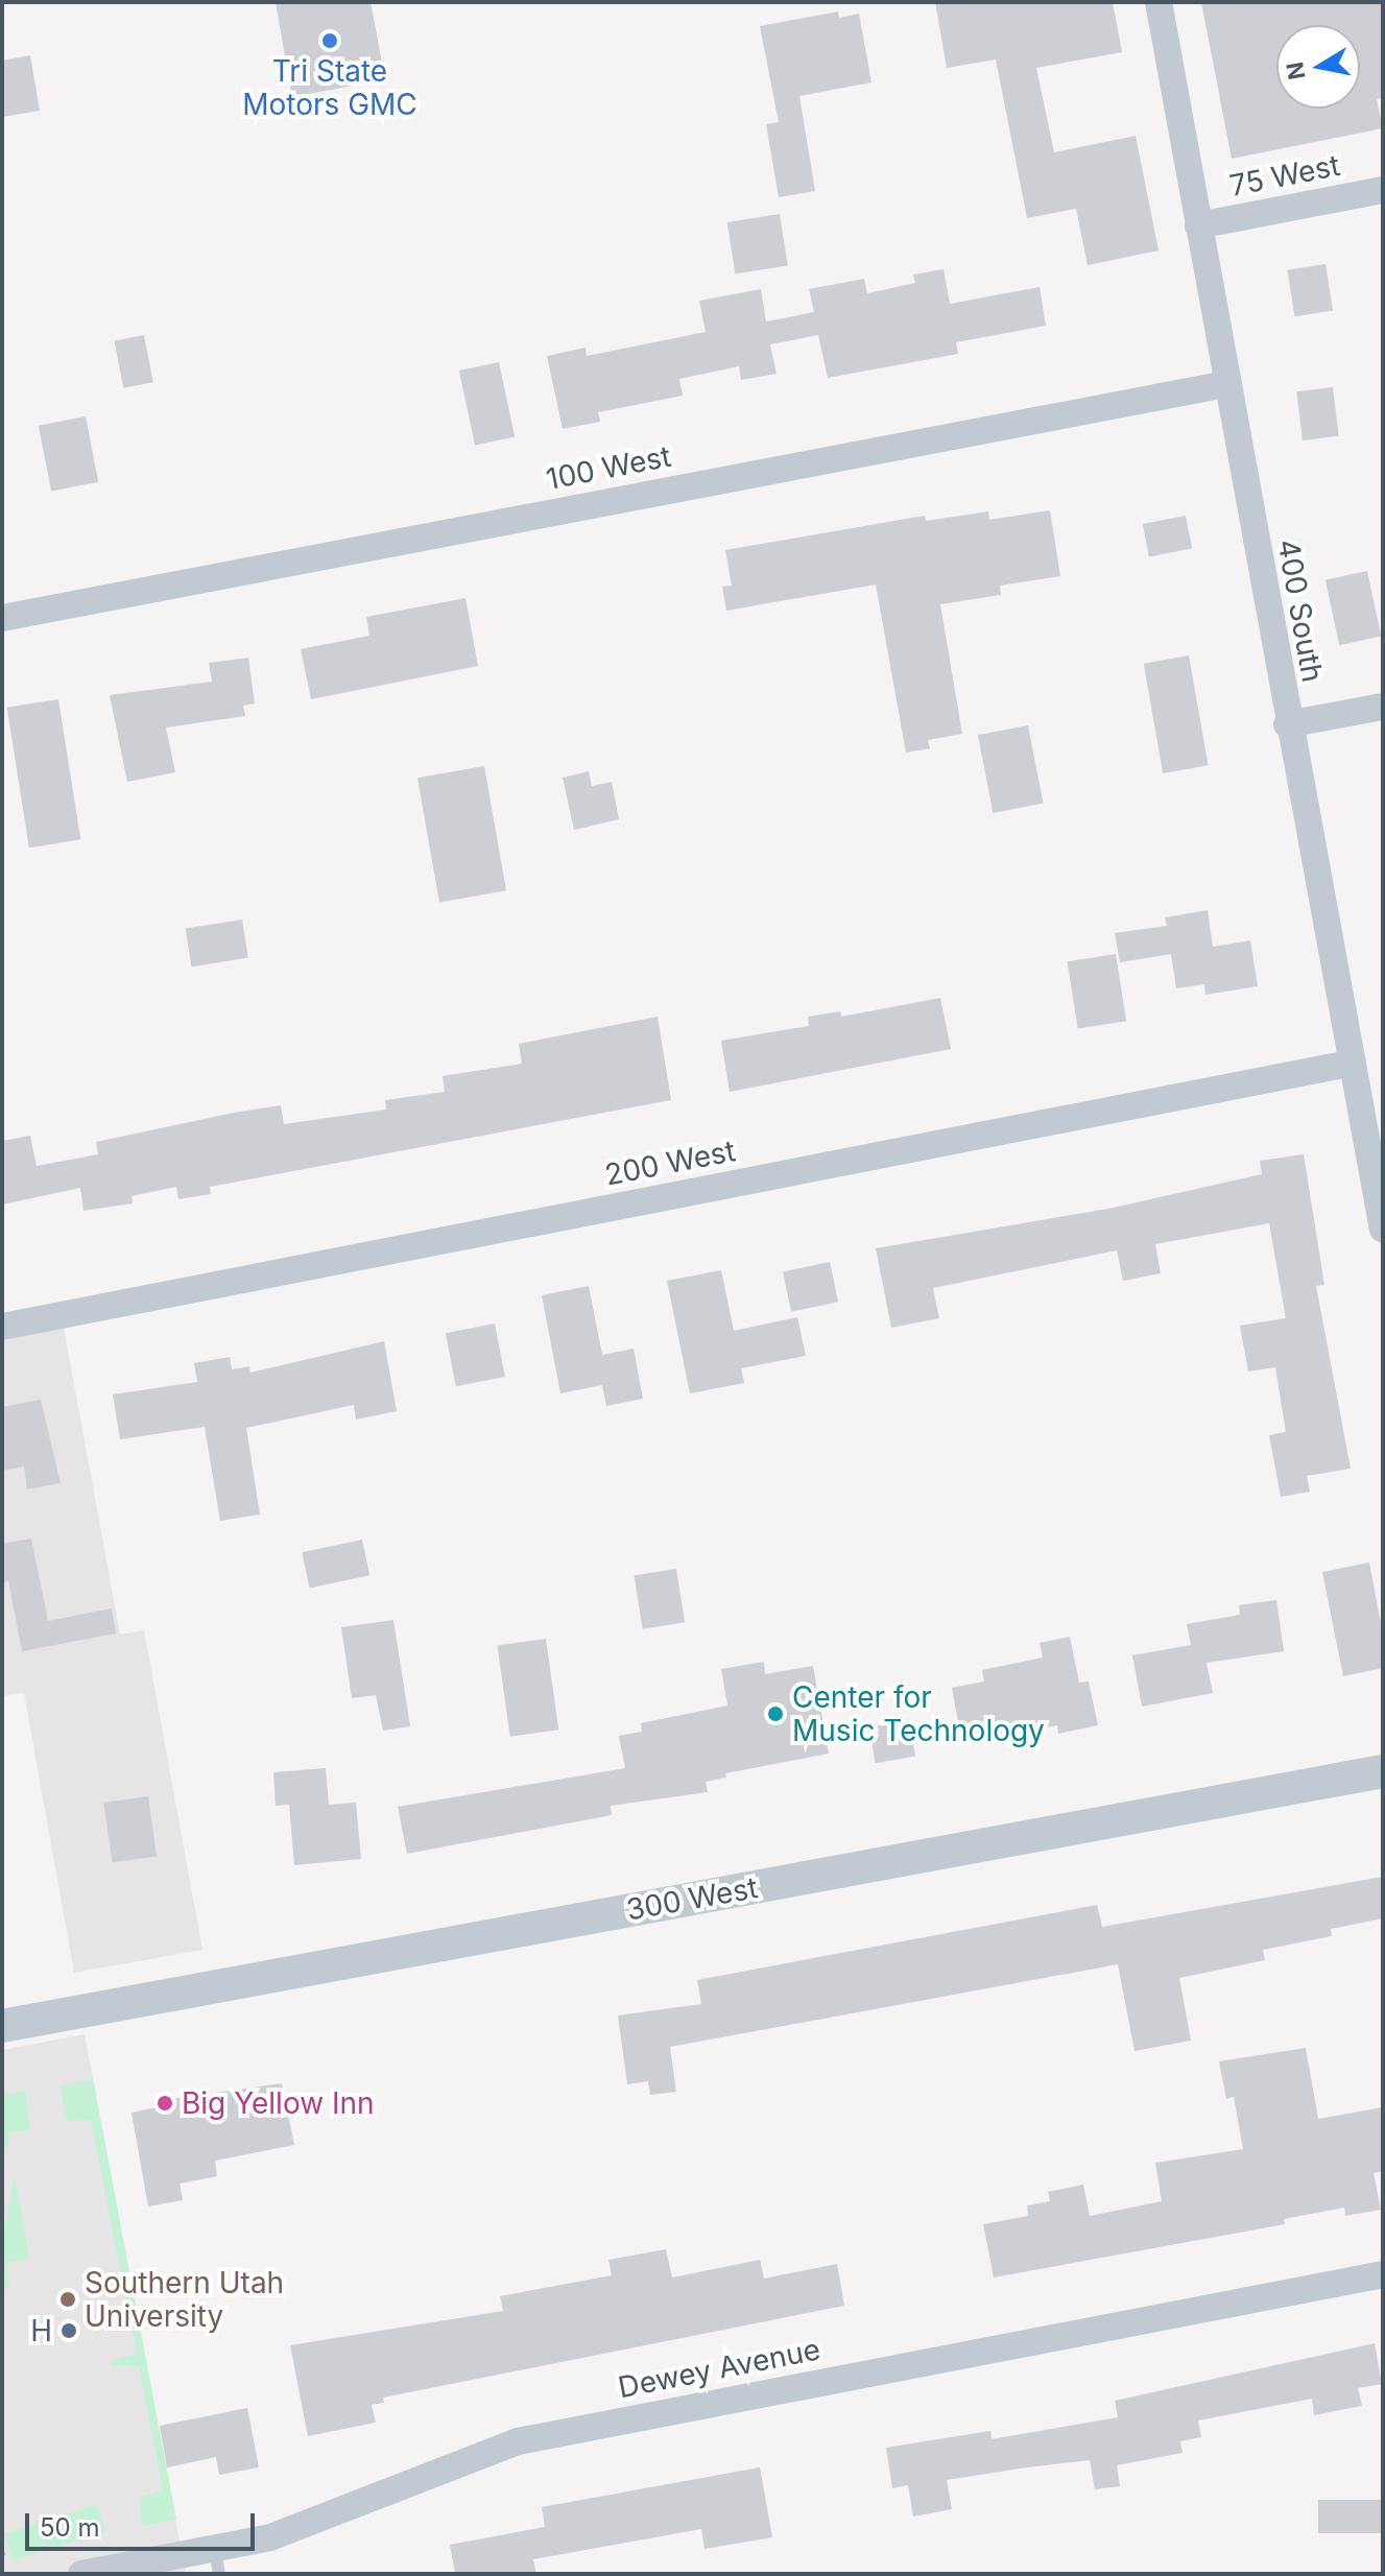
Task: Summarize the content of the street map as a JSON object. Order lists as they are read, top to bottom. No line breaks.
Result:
{"streets":{"street":["75 West","100 West","400 South","200 West","300 West","Dewey Avenue"]},"crossings":[["75 West","400 South"],["100 West","400 South"],["400 South","200 West"]],"places":["Tri State Motors GMC","Center for Music Technology","Big Yellow Inn","Southern Utah University","H"],"scale_bar":"50 m","north":"left"}
